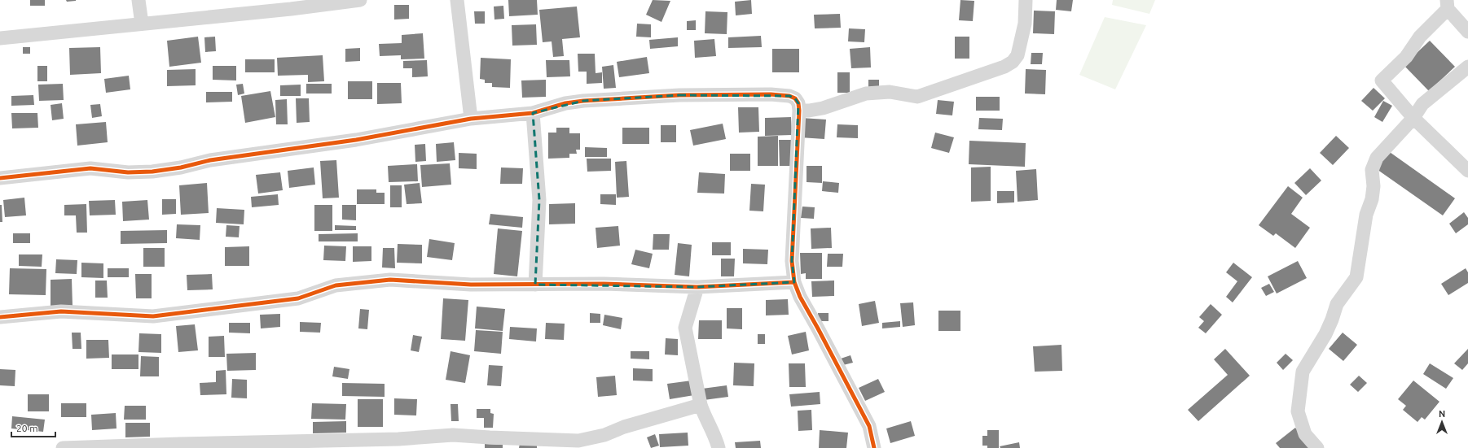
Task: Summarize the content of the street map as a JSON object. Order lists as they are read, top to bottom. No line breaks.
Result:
{"scale_bar":"20 m","north":"top"}
